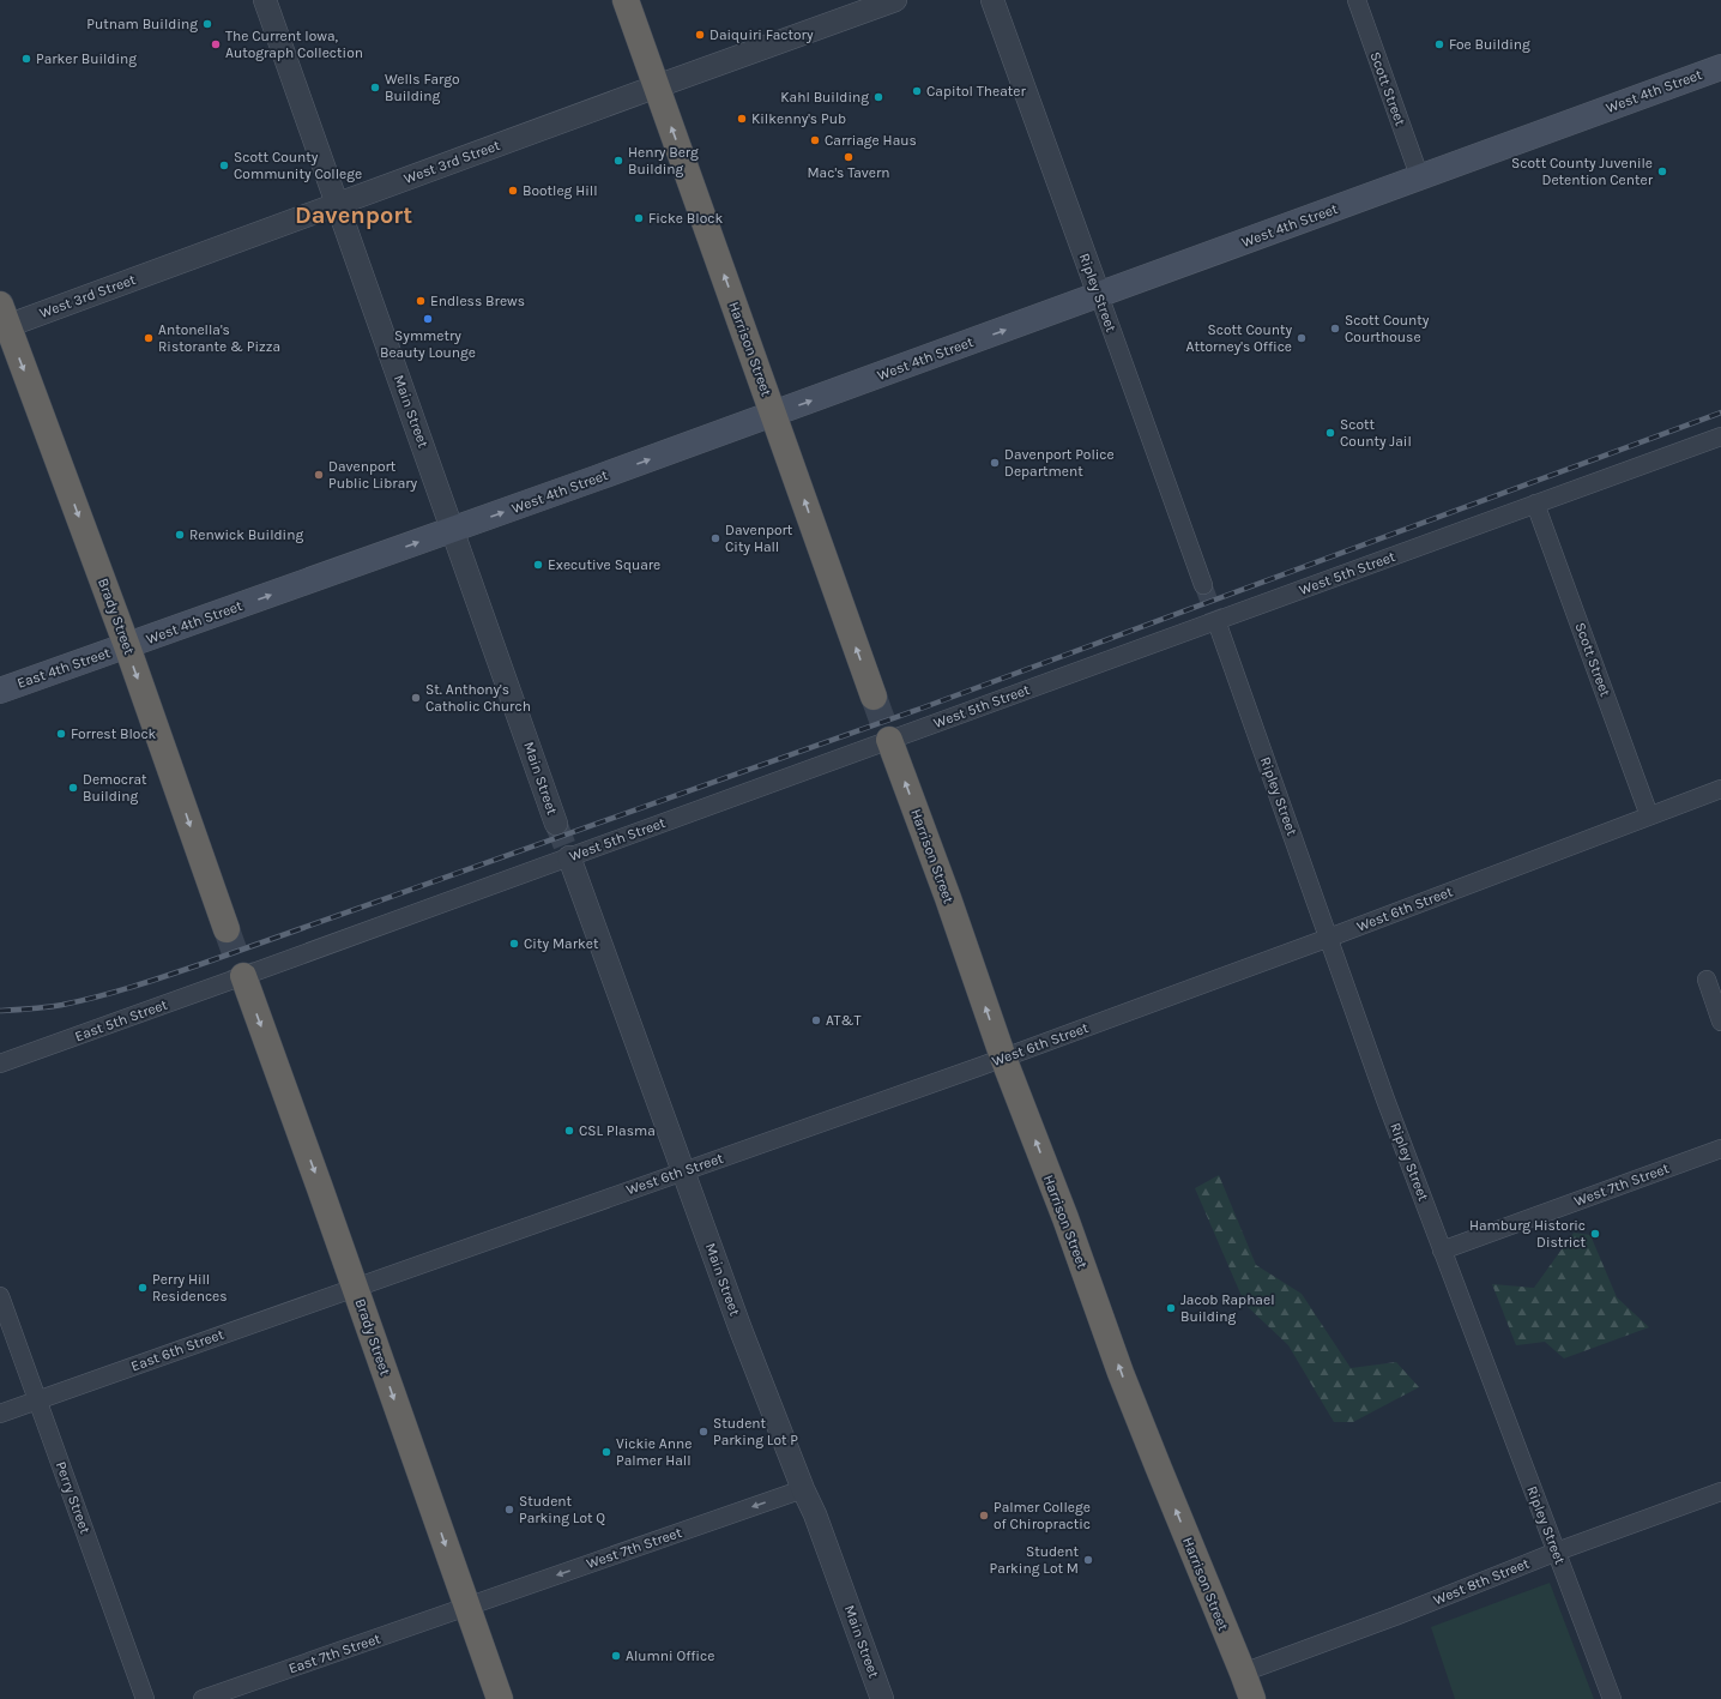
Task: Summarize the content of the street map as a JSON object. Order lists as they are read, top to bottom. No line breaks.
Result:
{"streets":{"highway":["Harrison Street","Brady Street"],"main road":["West 4th Street","East 4th Street"],"street":["Scott Street","West 3rd Street","Ripley Street","Main Street","West 5th Street","West 6th Street","East 5th Street","West 7th Street","East 6th Street","Perry Street","West 8th Street","East 7th Street"]},"crossings":[["Scott Street","West 4th Street"],["Scott Street","West 5th Street"],["Scott Street","West 6th Street"],["West 4th Street","Ripley Street"],["West 4th Street","Harrison Street"],["West 4th Street","Main Street"],["West 4th Street","Brady Street"],["West 4th Street","East 4th Street"],["West 3rd Street","Harrison Street"],["West 3rd Street","Main Street"],["West 3rd Street","Brady Street"],["Ripley Street","West 5th Street"],["Ripley Street","West 6th Street"],["Ripley Street","West 7th Street"],["Ripley Street","West 8th Street"],["Harrison Street","West 5th Street"],["Harrison Street","West 6th Street"],["Harrison Street","West 8th Street"],["Main Street","West 5th Street"],["Main Street","West 6th Street"],["Main Street","West 7th Street"],["West 5th Street","Brady Street"],["West 5th Street","East 5th Street"],["Brady Street","East 4th Street"],["Brady Street","West 6th Street"],["Brady Street","East 5th Street"],["Brady Street","West 7th Street"],["Brady Street","East 6th Street"],["Brady Street","East 7th Street"],["West 6th Street","East 6th Street"],["West 7th Street","East 7th Street"],["East 6th Street","Perry Street"]],"one_way":["West 4th Street","Harrison Street","Brady Street","West 7th Street"],"districts":["Davenport"],"places":["Putnam Building","Daiquiri Factory","The Current Iowa, Autograph Collection","Foe Building","Parker Building","Wells Fargo Building","Capitol Theater","Kahl Building","Kilkenny's Pub","Carriage Haus","Mac's Tavern","Henry Berg Building","Scott County Community College","Scott County Juvenile Detention Center","Bootleg Hill","Ficke Block","Endless Brews","Symmetry Beauty Lounge","Scott County Courthouse","Antonella's Ristorante & Pizza","Scott County Attorney's Office","Scott County Jail","Davenport Police Department","Davenport Public Library","Renwick Building","Davenport City Hall","Executive Square","St. Anthony's Catholic Church","Forrest Block","Democrat Building","City Market","AT&T","CSL Plasma","Hamburg Historic District","Perry Hill Residences","Jacob Raphael Building","Student Parking Lot P","Vickie Anne Palmer Hall","Student Parking Lot Q","Palmer College of Chiropractic","Student Parking Lot M","Alumni Office"]}
